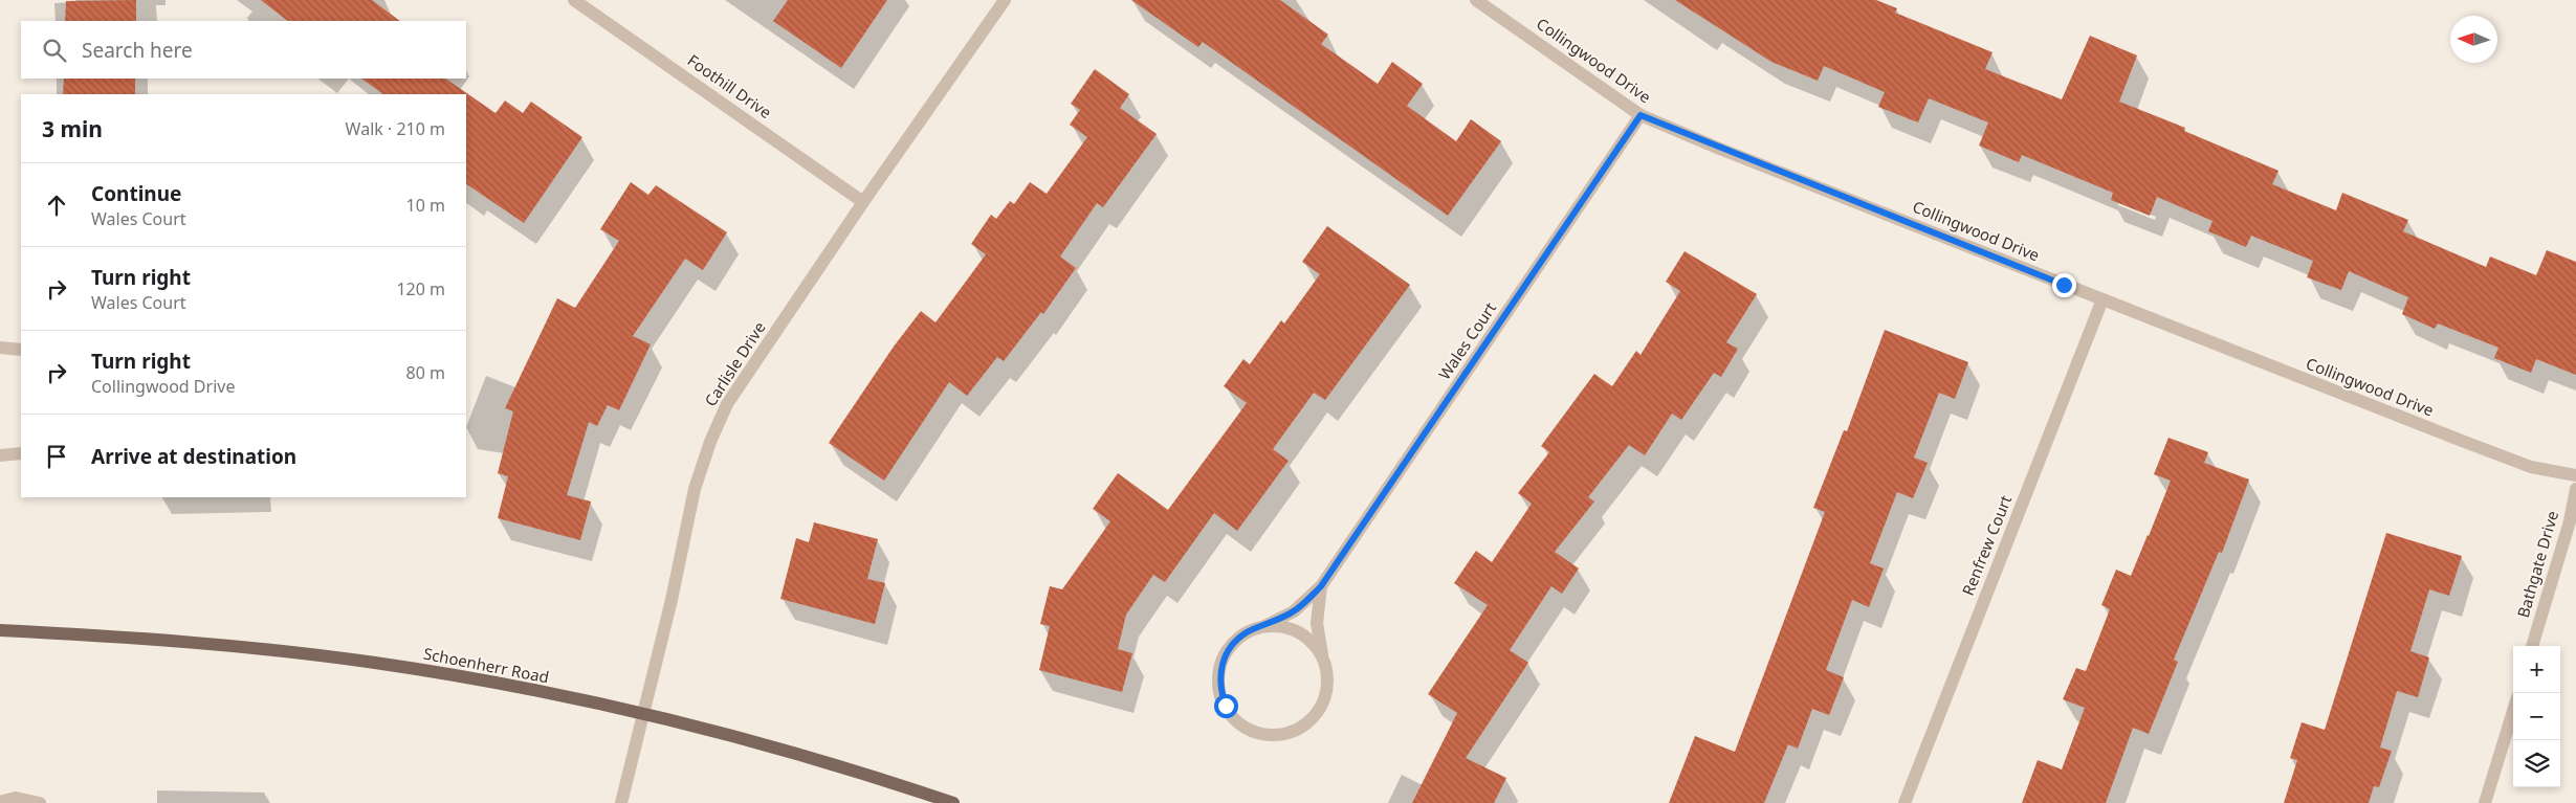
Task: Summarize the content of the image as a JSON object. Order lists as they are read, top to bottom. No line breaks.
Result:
{"streets":{"main road":["Schoenherr Road"],"street":["Collingwood Drive","Foothill Drive","Wales Court","Carlisle Drive","Renfrew Court","Bathgate Drive"]},"crossings":[["Collingwood Drive","Wales Court"],["Collingwood Drive","Renfrew Court"],["Foothill Drive","Carlisle Drive"],["Carlisle Drive","Schoenherr Road"]],"north":"left","page":{"search":"Search here","heading":["3 min","Walk · 210 m"],"list":[["Continue","Wales Court","10 m"],["Turn right","Wales Court","120 m"],["Turn right","Collingwood Drive","80 m"],"Arrive at destination"],"map_buttons":["+","−"]}}
